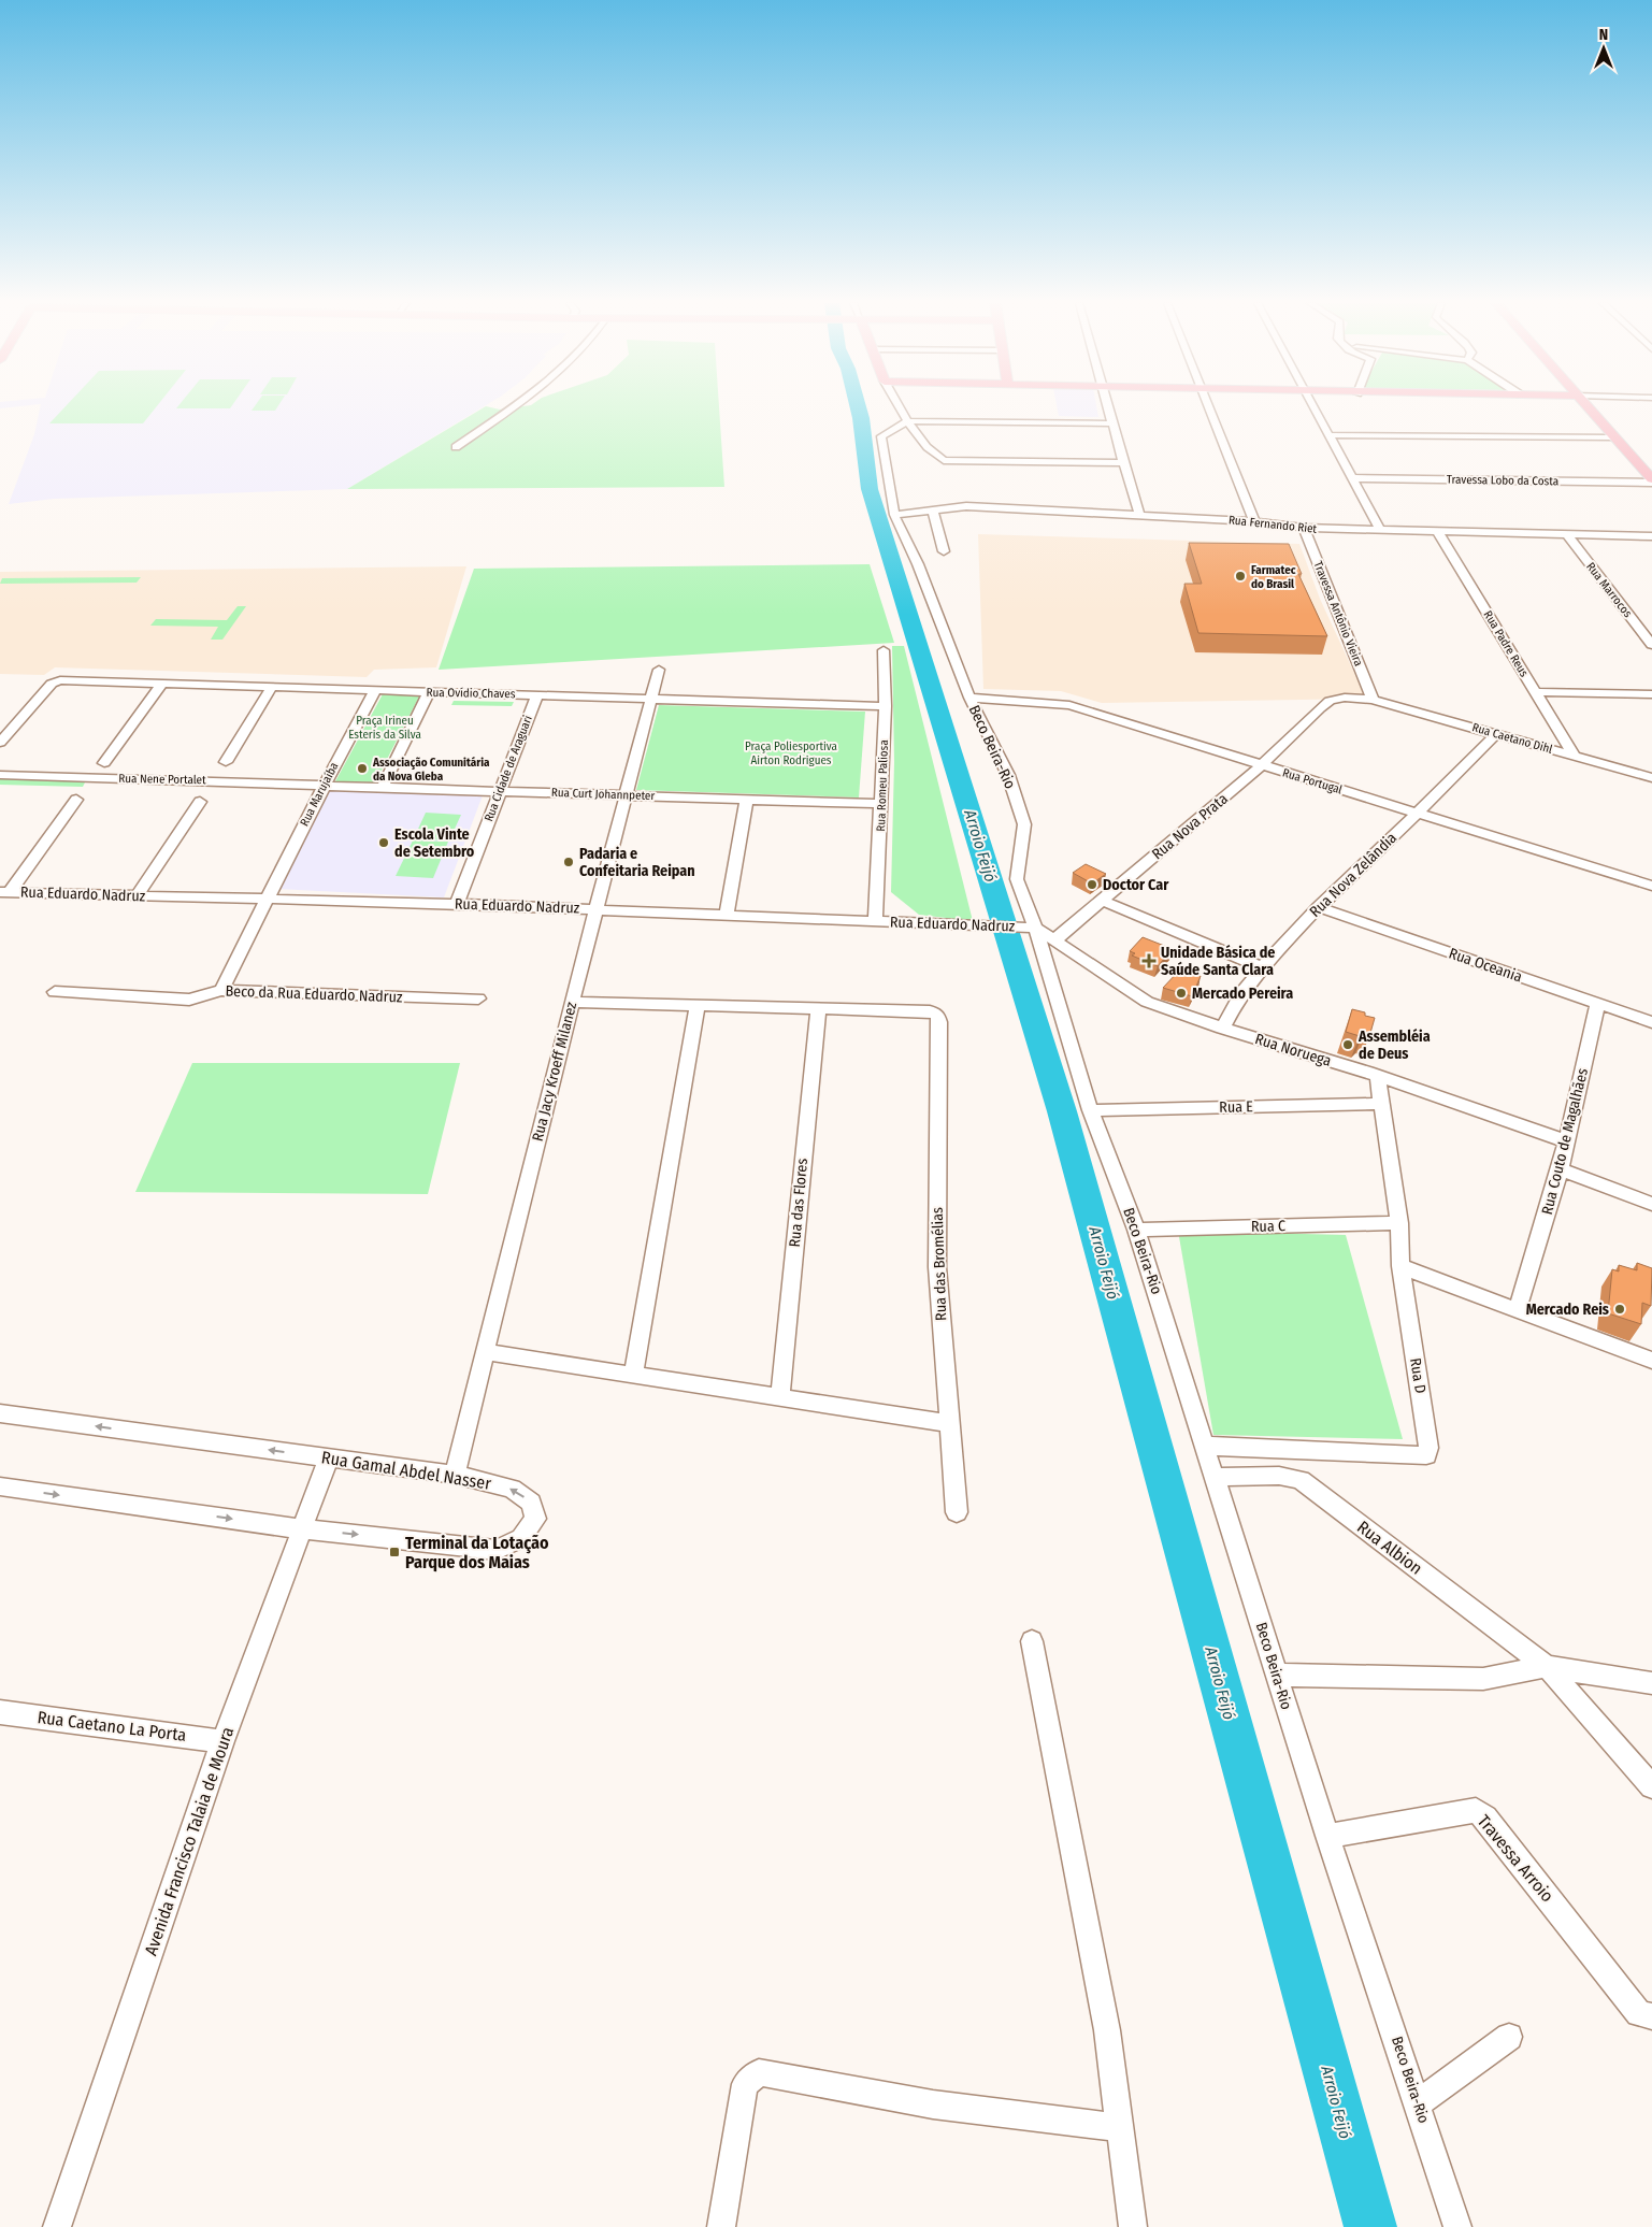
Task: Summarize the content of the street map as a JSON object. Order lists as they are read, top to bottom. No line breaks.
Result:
{"streets":{"street":["Travessa Lobo da Costa","Rua Fernando Riet","Rua Marrocos","Travessa Antônio Vieira","Rua Padre Reus","Rua Ovídio Chaves","Rua Caetano Dihl","Beco Beira-Rio","Rua Cidade de Araguari","Rua Nene Portalet","Rua Portugal","Rua Romeu Paliosa","Rua Marujaíba","Rua Curt Johannpeter","Rua Nova Prata","Rua Nova Zelândia","Rua Eduardo Nadruz","Rua Oceania","Beco da Rua Eduardo Nadruz","Rua Noruega","Rua Jacy Kroeff Milanez","Rua E","Rua Couto de Magalhães","Rua das Flores","Rua C","Rua das Bromélias","Rua D","Rua Gamal Abdel Nasser","Rua Albion","Rua Caetano La Porta","Avenida Francisco Talaia de Moura","Travessa Arroio"]},"crossings":[["Rua Fernando Riet","Rua Marrocos"],["Rua Fernando Riet","Travessa Antônio Vieira"],["Rua Fernando Riet","Rua Padre Reus"],["Rua Fernando Riet","Beco Beira-Rio"],["Travessa Antônio Vieira","Rua Caetano Dihl"],["Rua Padre Reus","Rua Caetano Dihl"],["Rua Ovídio Chaves","Rua Cidade de Araguari"],["Rua Ovídio Chaves","Rua Romeu Paliosa"],["Rua Ovídio Chaves","Rua Marujaíba"],["Rua Ovídio Chaves","Rua Jacy Kroeff Milanez"],["Rua Caetano Dihl","Rua Nova Prata"],["Rua Caetano Dihl","Rua Nova Zelândia"],["Beco Beira-Rio","Rua Portugal"],["Beco Beira-Rio","Rua Eduardo Nadruz"],["Beco Beira-Rio","Rua Noruega"],["Beco Beira-Rio","Rua E"],["Beco Beira-Rio","Rua C"],["Beco Beira-Rio","Rua D"],["Beco Beira-Rio","Rua Albion"],["Beco Beira-Rio","Travessa Arroio"],["Rua Cidade de Araguari","Rua Curt Johannpeter"],["Rua Cidade de Araguari","Rua Eduardo Nadruz"],["Rua Nene Portalet","Rua Marujaíba"],["Rua Nene Portalet","Rua Curt Johannpeter"],["Rua Portugal","Rua Nova Prata"],["Rua Portugal","Rua Nova Zelândia"],["Rua Romeu Paliosa","Rua Curt Johannpeter"],["Rua Romeu Paliosa","Rua Eduardo Nadruz"],["Rua Marujaíba","Rua Curt Johannpeter"],["Rua Marujaíba","Rua Eduardo Nadruz"],["Rua Marujaíba","Beco da Rua Eduardo Nadruz"],["Rua Curt Johannpeter","Rua Jacy Kroeff Milanez"],["Rua Nova Prata","Rua Noruega"],["Rua Nova Zelândia","Rua Oceania"],["Rua Nova Zelândia","Rua Noruega"],["Rua Eduardo Nadruz","Rua Noruega"],["Rua Eduardo Nadruz","Rua Jacy Kroeff Milanez"],["Rua Oceania","Rua Couto de Magalhães"],["Rua Noruega","Rua Couto de Magalhães"],["Rua Noruega","Rua D"],["Rua Jacy Kroeff Milanez","Rua Gamal Abdel Nasser"],["Rua E","Rua D"],["Rua das Flores","Rua das Bromélias"],["Rua C","Rua D"],["Rua Gamal Abdel Nasser","Avenida Francisco Talaia de Moura"],["Rua Caetano La Porta","Avenida Francisco Talaia de Moura"]],"water":["Arroio Feijó"],"parks":["Praça Irineu Esteris da Silva","Praça Poliesportiva Airton Rodrigues"],"places":{"other":["Farmatec do Brasil","Associação Comunitária da Nova Gleba","Escola Vinte de Setembro","Padaria e Confeitaria Reipan","Doctor Car","Mercado Pereira","Assembléia de Deus","Mercado Reis"],"health":["Unidade Básica de Saúde Santa Clara"],"transit":["Terminal da Lotação Parque dos Maias"]},"north":"top"}
